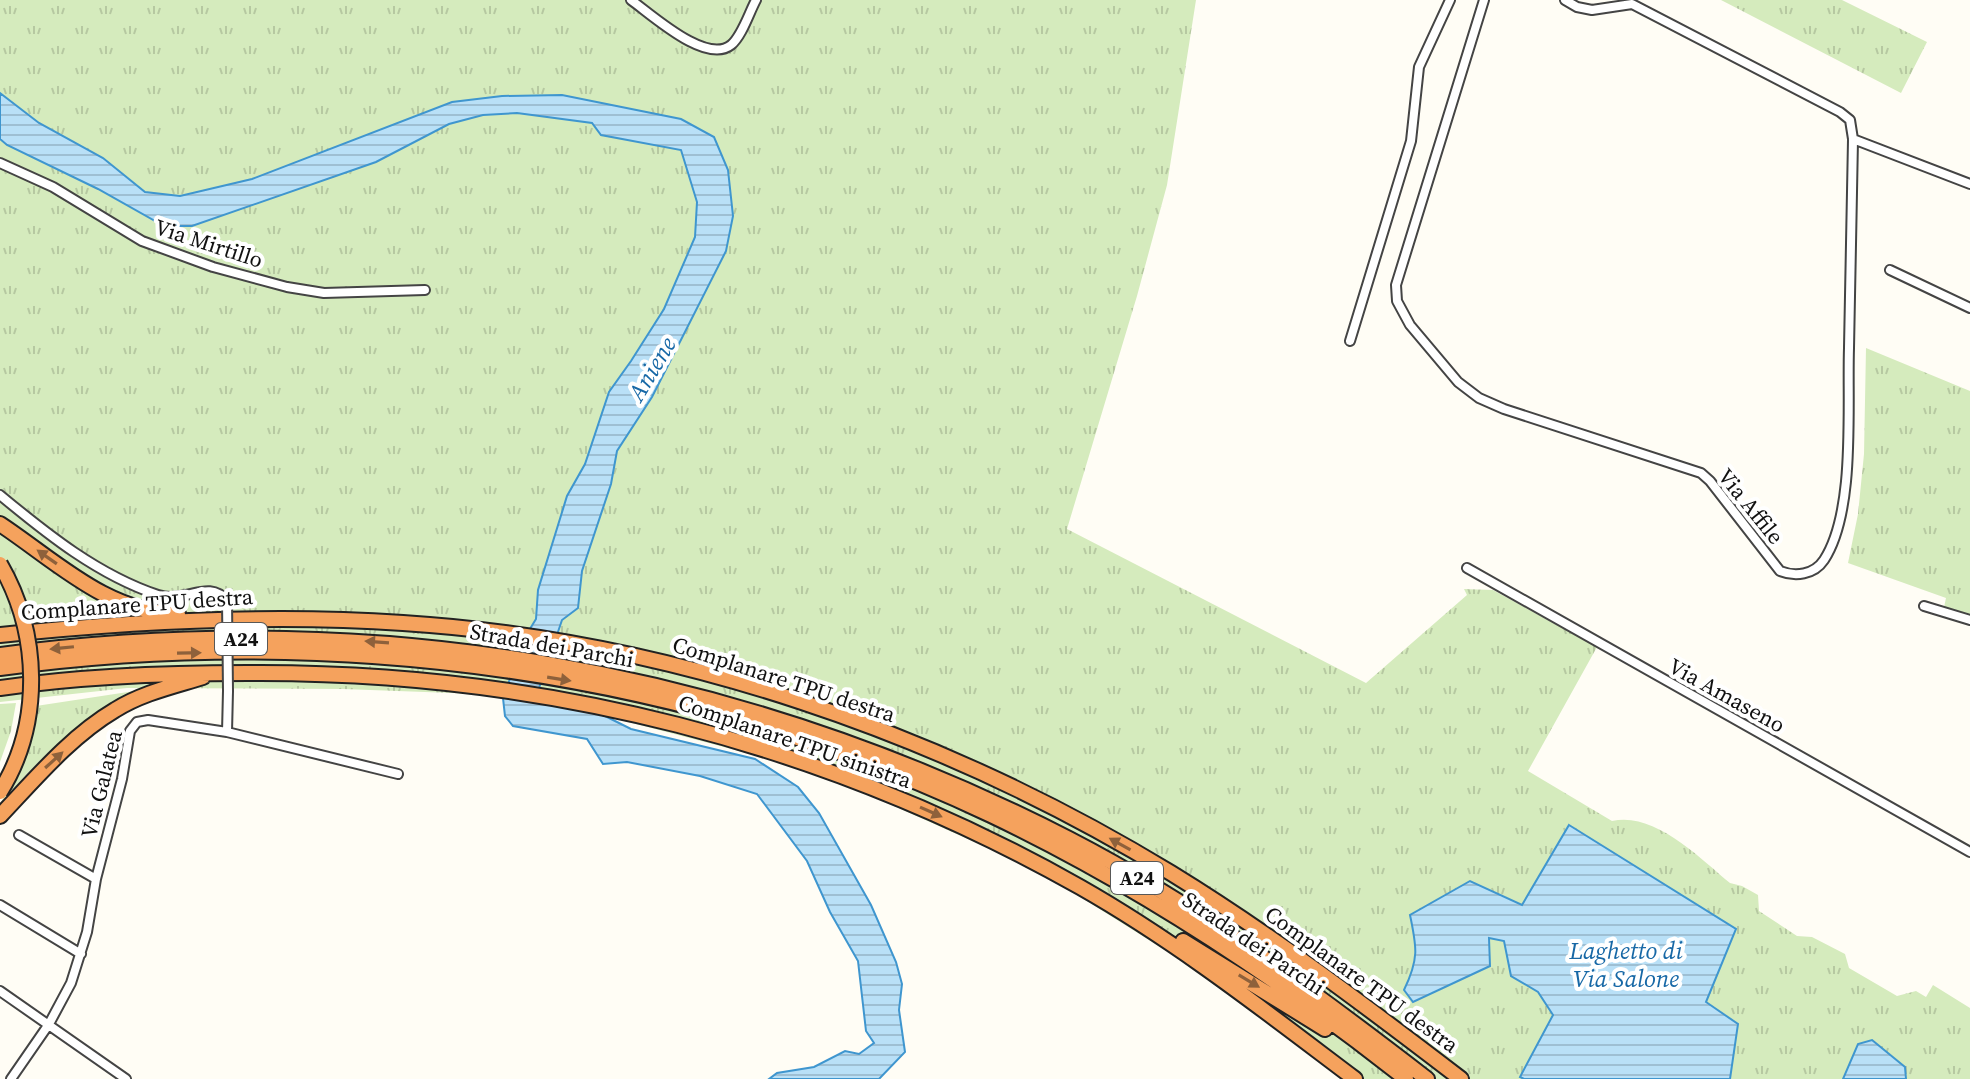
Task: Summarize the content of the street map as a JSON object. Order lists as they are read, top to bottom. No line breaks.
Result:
{"streets":{"highway":["Complanare TPU destra","A24","Strada dei Parchi","Complanare TPU sinistra"],"street":["Via Mirtillo","Via Affile","Via Amaseno","Via Galatea"]},"one_way":["Complanare TPU destra","Complanare TPU sinistra"],"water":["Aniene","Laghetto di Via Salone"]}
